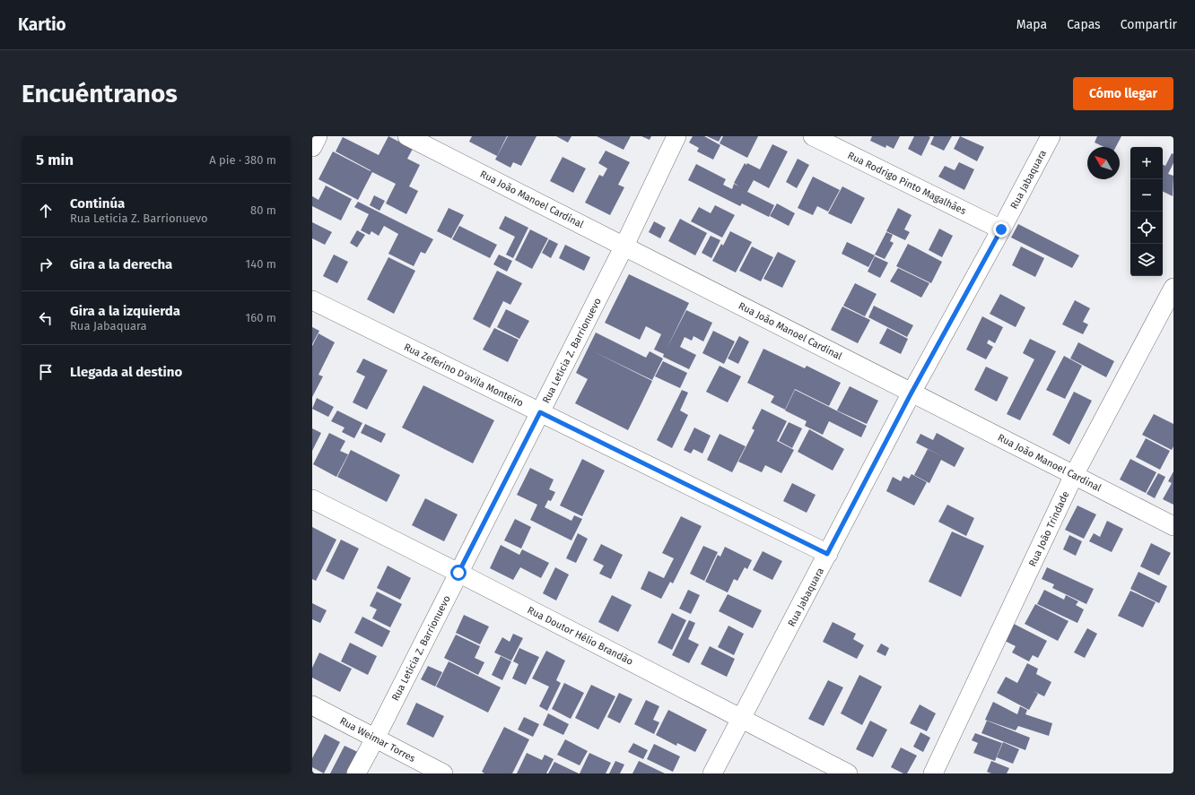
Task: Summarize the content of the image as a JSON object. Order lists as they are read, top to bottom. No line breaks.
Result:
{"streets":{"street":["Rua Jabaquara","Rua Rodrigo Pinto Magalhães","Rua João Manoel Cardinal","Rua Leticia Z. Barrionuevo","Rua Zeferino D'avila Monteiro","Rua João Trindade","Rua Doutor Hélio Brandão","Rua Weimar Torres"]},"crossings":[["Rua Jabaquara","Rua Rodrigo Pinto Magalhães"],["Rua Jabaquara","Rua João Manoel Cardinal"],["Rua Jabaquara","Rua Zeferino D'avila Monteiro"],["Rua Jabaquara","Rua Doutor Hélio Brandão"],["Rua João Manoel Cardinal","Rua Leticia Z. Barrionuevo"],["Rua João Manoel Cardinal","Rua João Trindade"],["Rua Leticia Z. Barrionuevo","Rua Zeferino D'avila Monteiro"],["Rua Leticia Z. Barrionuevo","Rua Doutor Hélio Brandão"],["Rua Leticia Z. Barrionuevo","Rua Weimar Torres"]],"north":"top left","page":{"header":"Kartio","nav":["Mapa","Capas","Compartir"],"buttons":"Cómo llegar","title":"Encuéntranos","heading":["5 min","A pie · 380 m"],"map_buttons":["+","−"],"list":[["Continúa","Rua Leticia Z. Barrionuevo","80 m"],["Gira a la derecha","140 m"],["Gira a la izquierda","Rua Jabaquara","160 m"],"Llegada al destino"]}}
